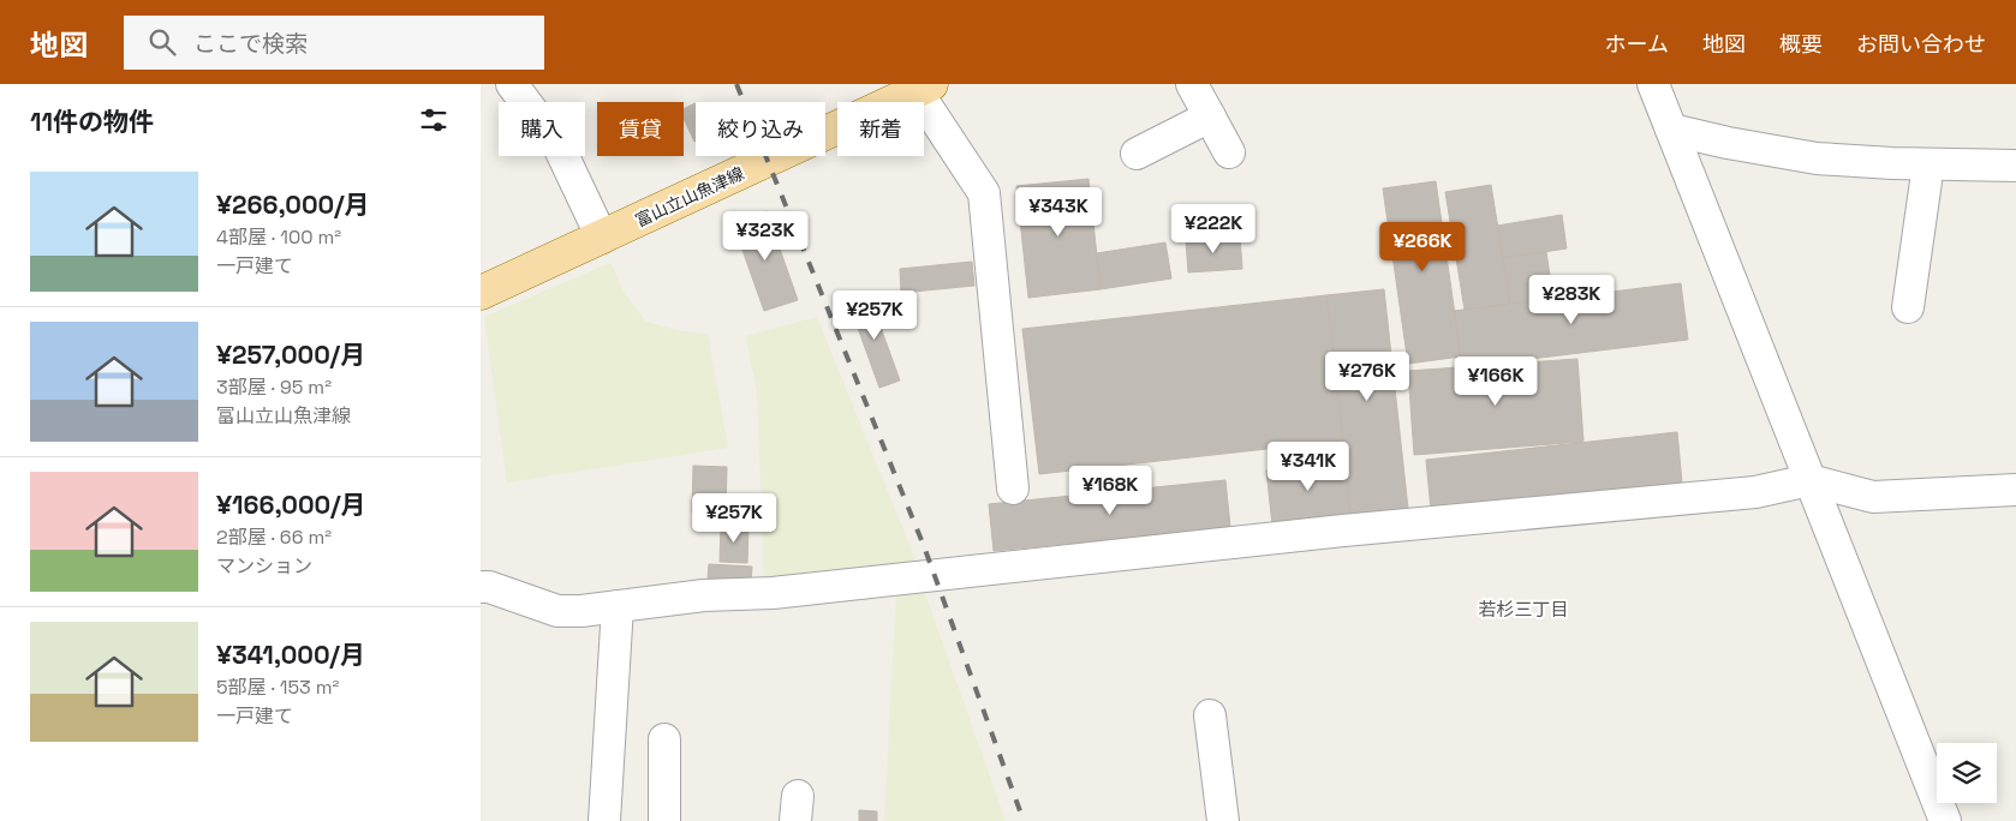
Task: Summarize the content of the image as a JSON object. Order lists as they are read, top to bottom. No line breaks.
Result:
{"streets":{"main road":["富山立山魚津線"]},"districts":["若杉三丁目"],"page":{"header":"地図","search":"ここで検索","nav":["ホーム","地図","概要","お問い合わせ"],"heading":"11件の物件","chip":["購入","賃貸","絞り込み","新着"],"list":[{"name":"¥266,000/月","note":"4部屋 · 100 m² · 一戸建て"},{"name":"¥257,000/月","note":"3部屋 · 95 m² · 富山立山魚津線"},{"name":"¥166,000/月","note":"2部屋 · 66 m² · マンション"},{"name":"¥341,000/月","note":"5部屋 · 153 m² · 一戸建て"}],"price":["¥343K","¥222K","¥323K","¥266K","¥283K","¥257K","¥276K","¥166K","¥341K","¥168K","¥257K"]}}
